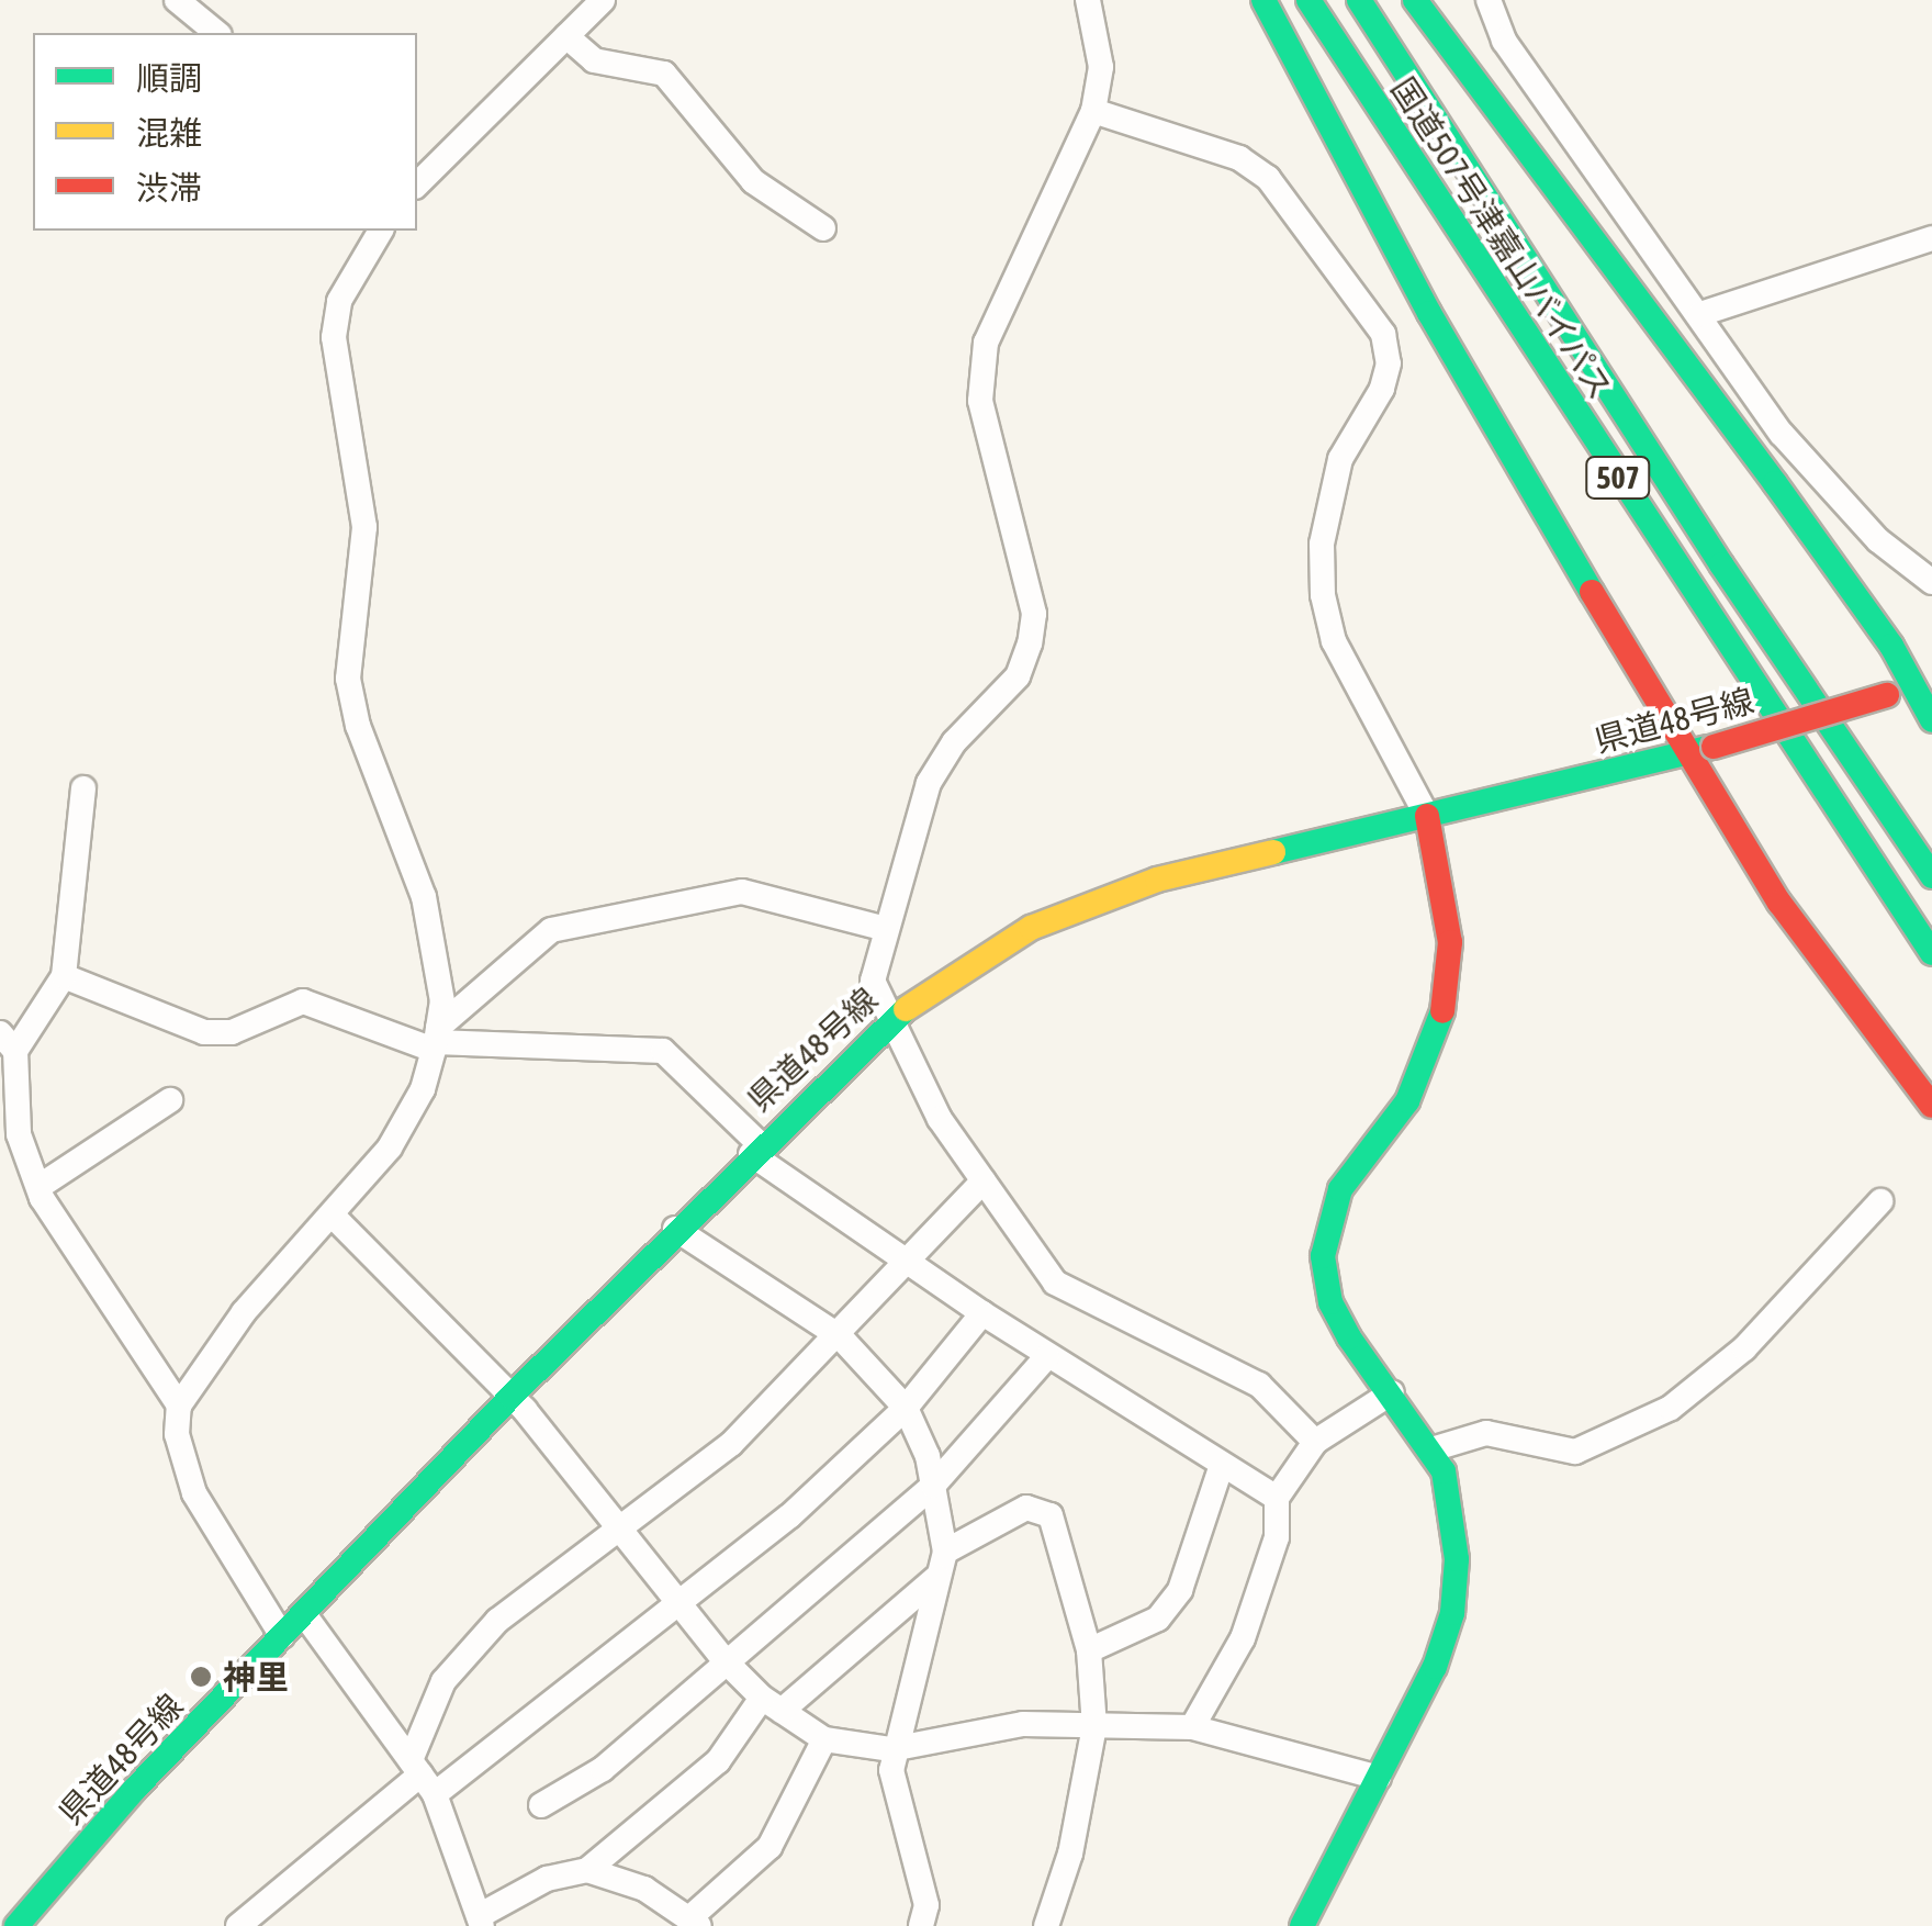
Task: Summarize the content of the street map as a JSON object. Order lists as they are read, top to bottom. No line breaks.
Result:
{"streets":{"main road":["国道507号津嘉山バイパス","507","県道48号線"]},"places":["神里"],"legend":["順調","混雑","渋滞"]}
